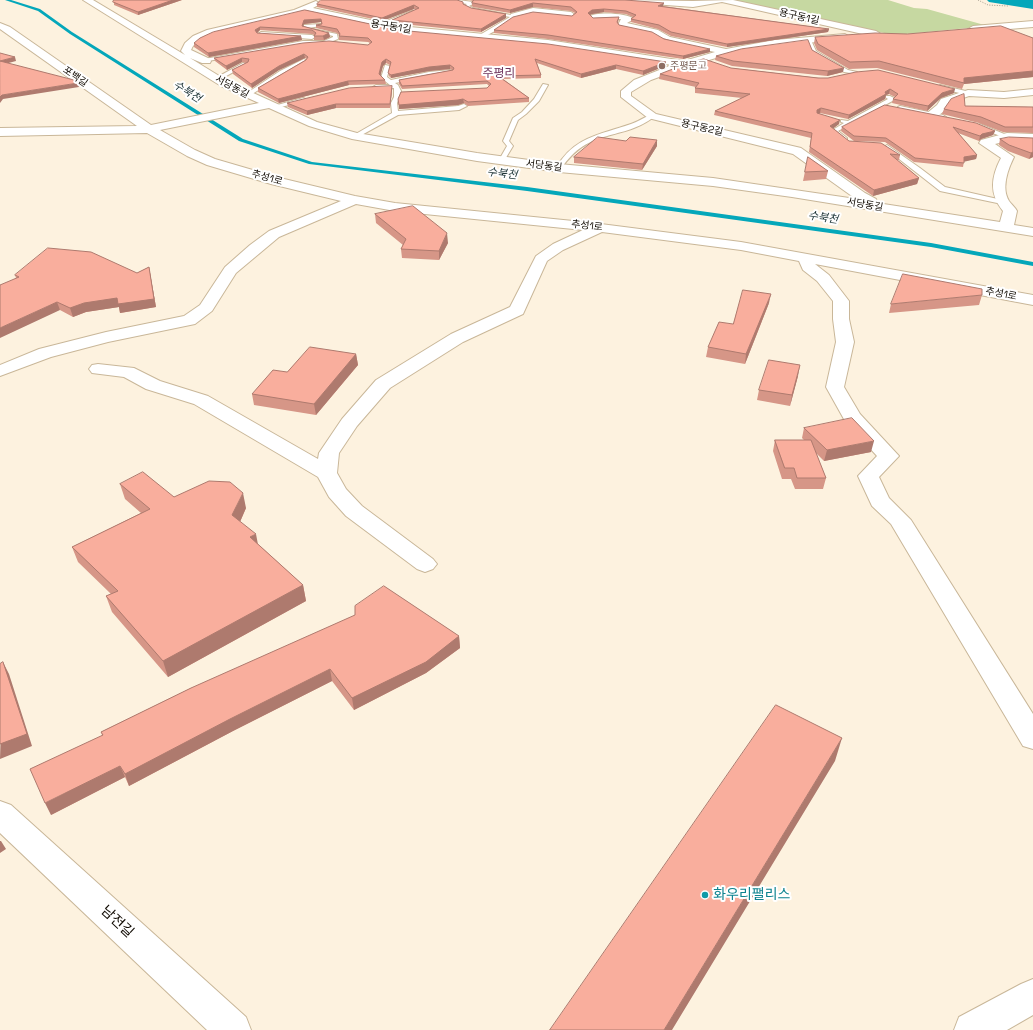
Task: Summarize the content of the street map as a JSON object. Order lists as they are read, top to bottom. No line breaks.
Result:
{"streets":{"street":["용구동1길","포백길","서당동길","용구동2길","추성1로","남전길"]},"crossings":[["용구동1길","서당동길"],["용구동1길","용구동2길"],["포백길","추성1로"],["서당동길","용구동2길"]],"districts":["주평리"],"water":["수북천"],"places":["주평문고","화우리팰리스"]}
